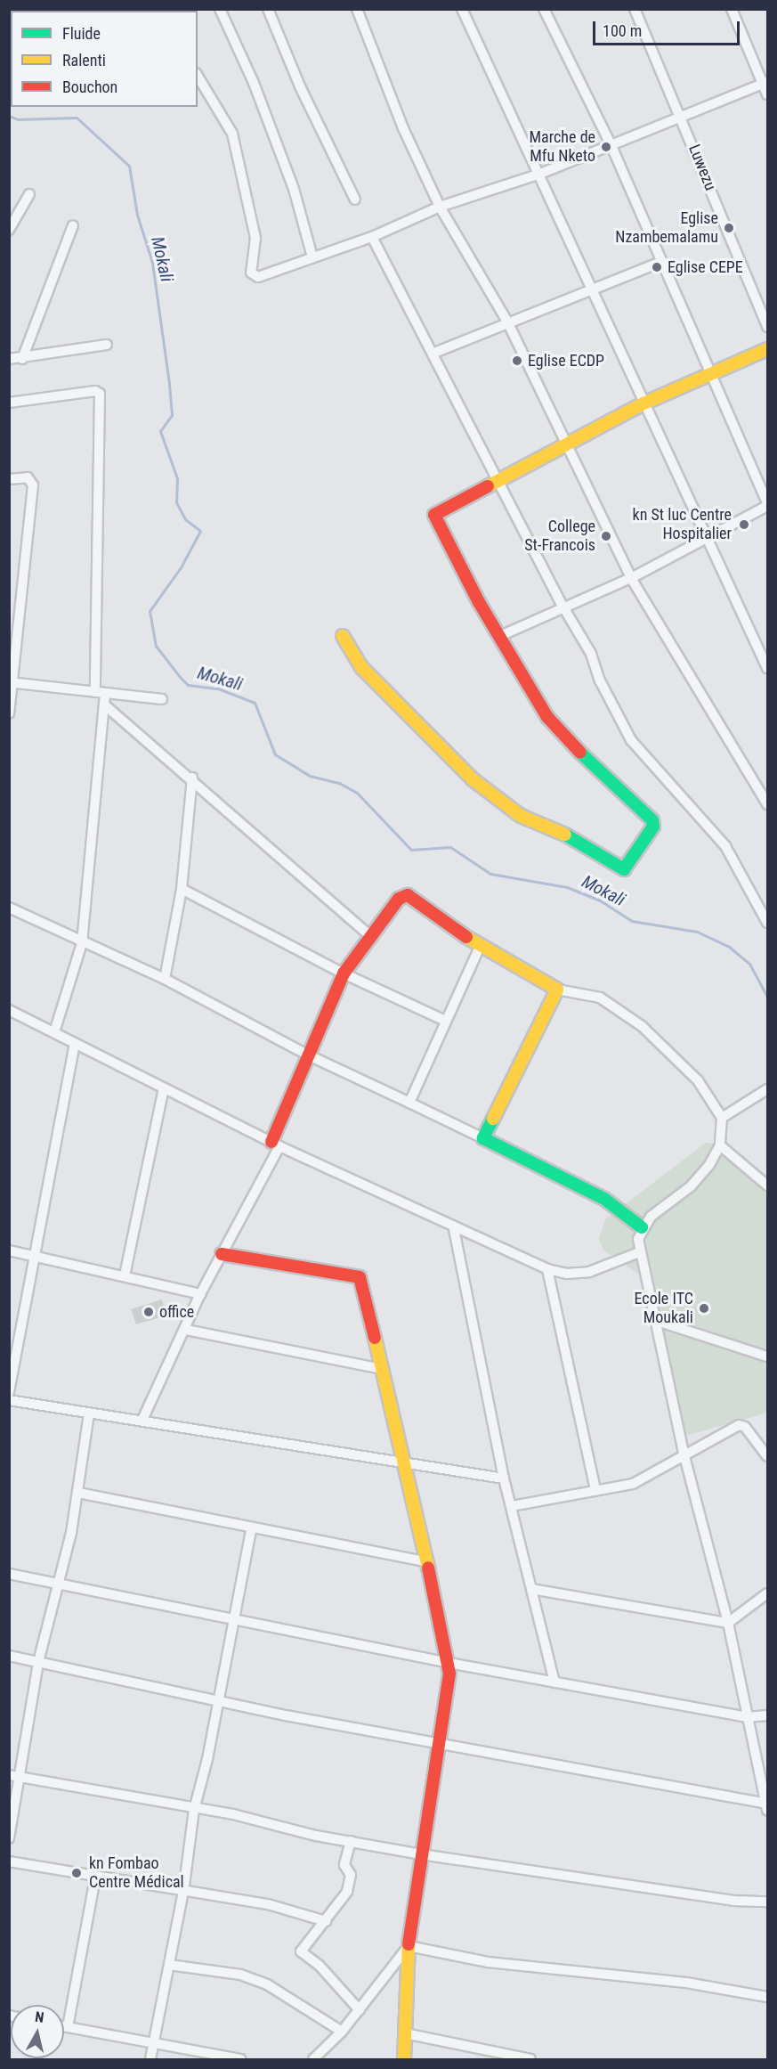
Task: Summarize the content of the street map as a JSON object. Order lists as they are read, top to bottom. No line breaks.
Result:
{"streets":{"street":["Luwezu"]},"water":["Mokali"],"places":["Marche de Mfu Nketo","Eglise Nzambemalamu","Eglise CEPE","Eglise ECDP","kn St luc Centre Hospitalier","College St-Francois","Ecole ITC Moukali","office","kn Fombao Centre Médical"],"legend":["Fluide","Ralenti","Bouchon"],"scale_bar":"100 m","north":"top"}
